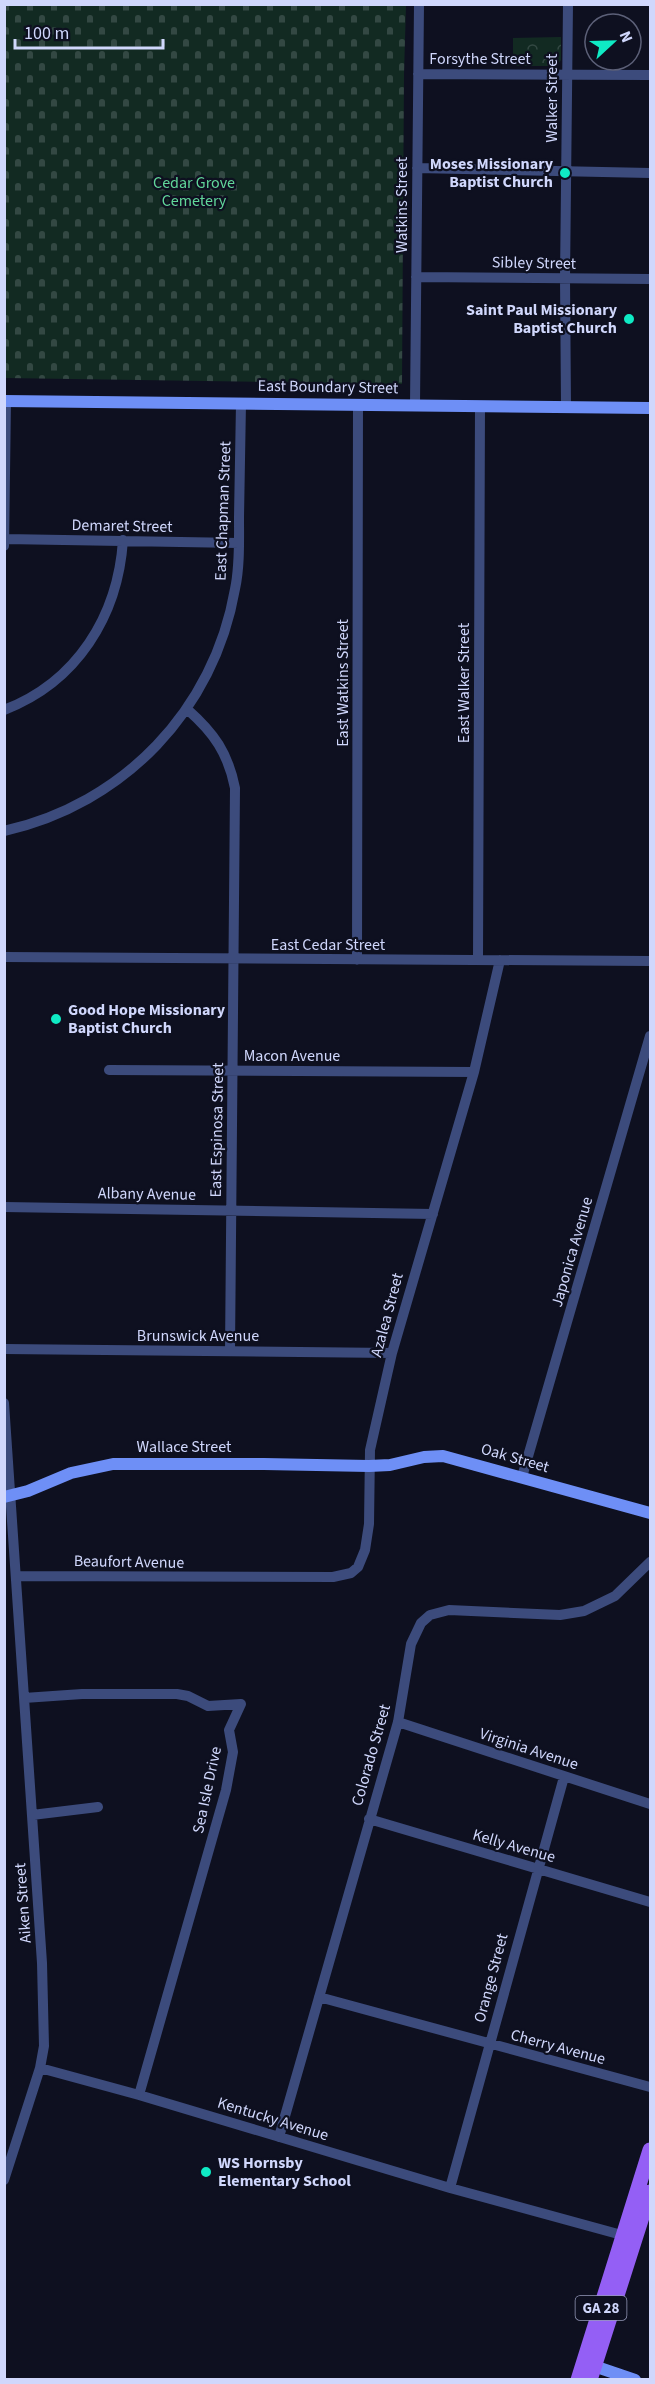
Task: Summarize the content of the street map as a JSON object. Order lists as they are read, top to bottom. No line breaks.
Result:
{"streets":{"main road":["GA 28"],"street":["Forsythe Street","Walker Street","Watkins Street","Sibley Street","East Boundary Street","East Chapman Street","Demaret Street","East Watkins Street","East Walker Street","East Cedar Street","Macon Avenue","East Espinosa Street","Albany Avenue","Japonica Avenue","Azalea Street","Brunswick Avenue","Wallace Street","Oak Street","Beaufort Avenue","Virginia Avenue","Colorado Street","Sea Isle Drive","Kelly Avenue","Aiken Street","Orange Street","Cherry Avenue","Kentucky Avenue"]},"crossings":[["Forsythe Street","Walker Street"],["Forsythe Street","Watkins Street"],["Walker Street","Sibley Street"],["Walker Street","East Boundary Street"],["Watkins Street","Sibley Street"],["Watkins Street","East Boundary Street"],["East Boundary Street","East Chapman Street"],["East Boundary Street","East Watkins Street"],["East Boundary Street","East Walker Street"],["East Chapman Street","Demaret Street"],["East Chapman Street","East Espinosa Street"],["East Watkins Street","East Cedar Street"],["East Walker Street","East Cedar Street"],["East Cedar Street","East Espinosa Street"],["East Cedar Street","Azalea Street"],["Macon Avenue","East Espinosa Street"],["Macon Avenue","Azalea Street"],["East Espinosa Street","Albany Avenue"],["East Espinosa Street","Brunswick Avenue"],["Albany Avenue","Azalea Street"],["Japonica Avenue","Oak Street"],["Azalea Street","Brunswick Avenue"],["Azalea Street","Wallace Street"],["Azalea Street","Oak Street"],["Azalea Street","Beaufort Avenue"],["Wallace Street","Oak Street"],["Wallace Street","Aiken Street"],["Beaufort Avenue","Aiken Street"],["Virginia Avenue","Colorado Street"],["Virginia Avenue","Orange Street"],["Colorado Street","Kelly Avenue"],["Colorado Street","Cherry Avenue"],["Colorado Street","Kentucky Avenue"],["Sea Isle Drive","Aiken Street"],["Sea Isle Drive","Kentucky Avenue"],["Kelly Avenue","Orange Street"],["Aiken Street","Kentucky Avenue"],["Orange Street","Cherry Avenue"],["Orange Street","Kentucky Avenue"],["Kentucky Avenue","GA 28"]],"parks":["Cedar Grove Cemetery"],"places":["Moses Missionary Baptist Church","Saint Paul Missionary Baptist Church","Good Hope Missionary Baptist Church","WS Hornsby Elementary School"],"scale_bar":"100 m","north":"right"}
